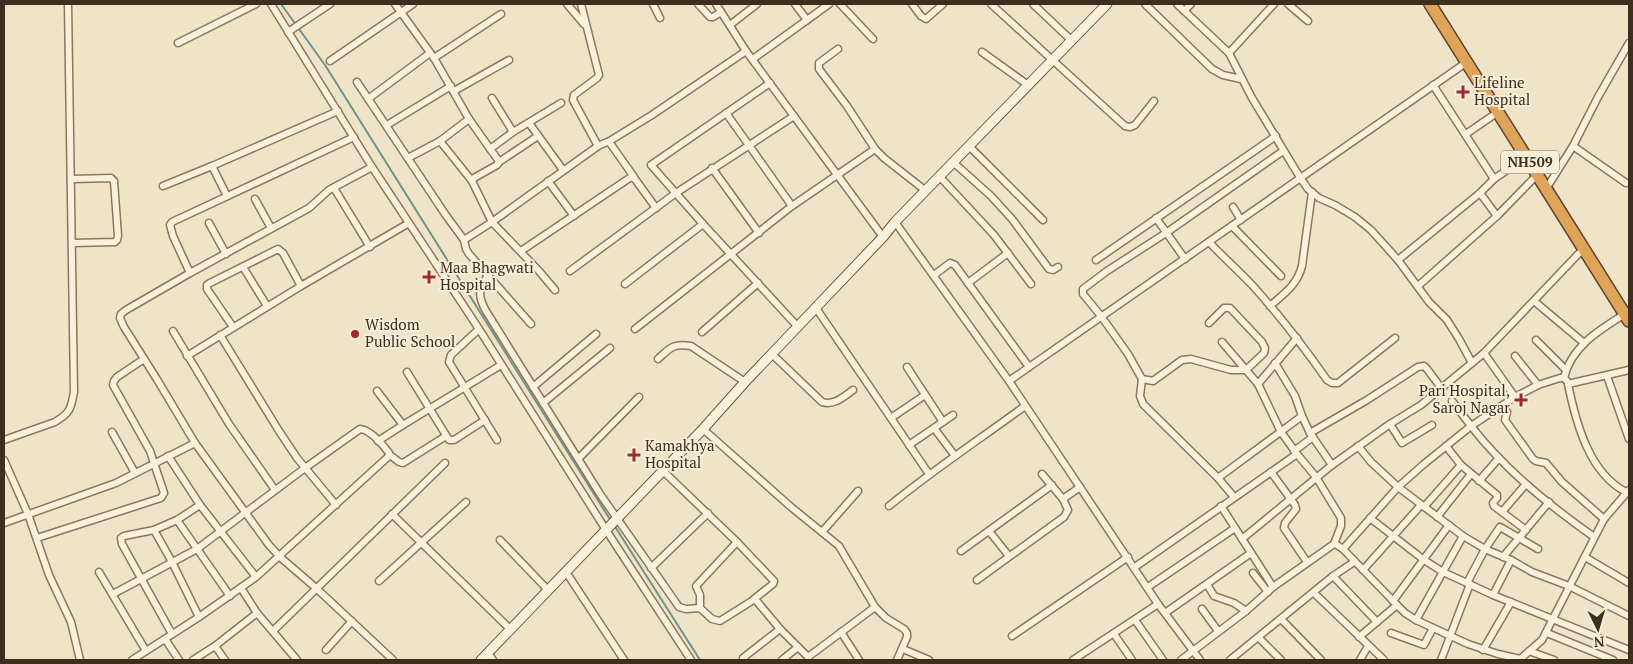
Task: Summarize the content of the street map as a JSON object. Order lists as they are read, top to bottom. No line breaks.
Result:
{"streets":{"highway":["NH509"]},"places":{"health":["Lifeline Hospital","Maa Bhagwati Hospital","Pari Hospital, Saroj Nagar","Kamakhya Hospital"],"other":["Wisdom Public School"]},"north":"bottom"}
